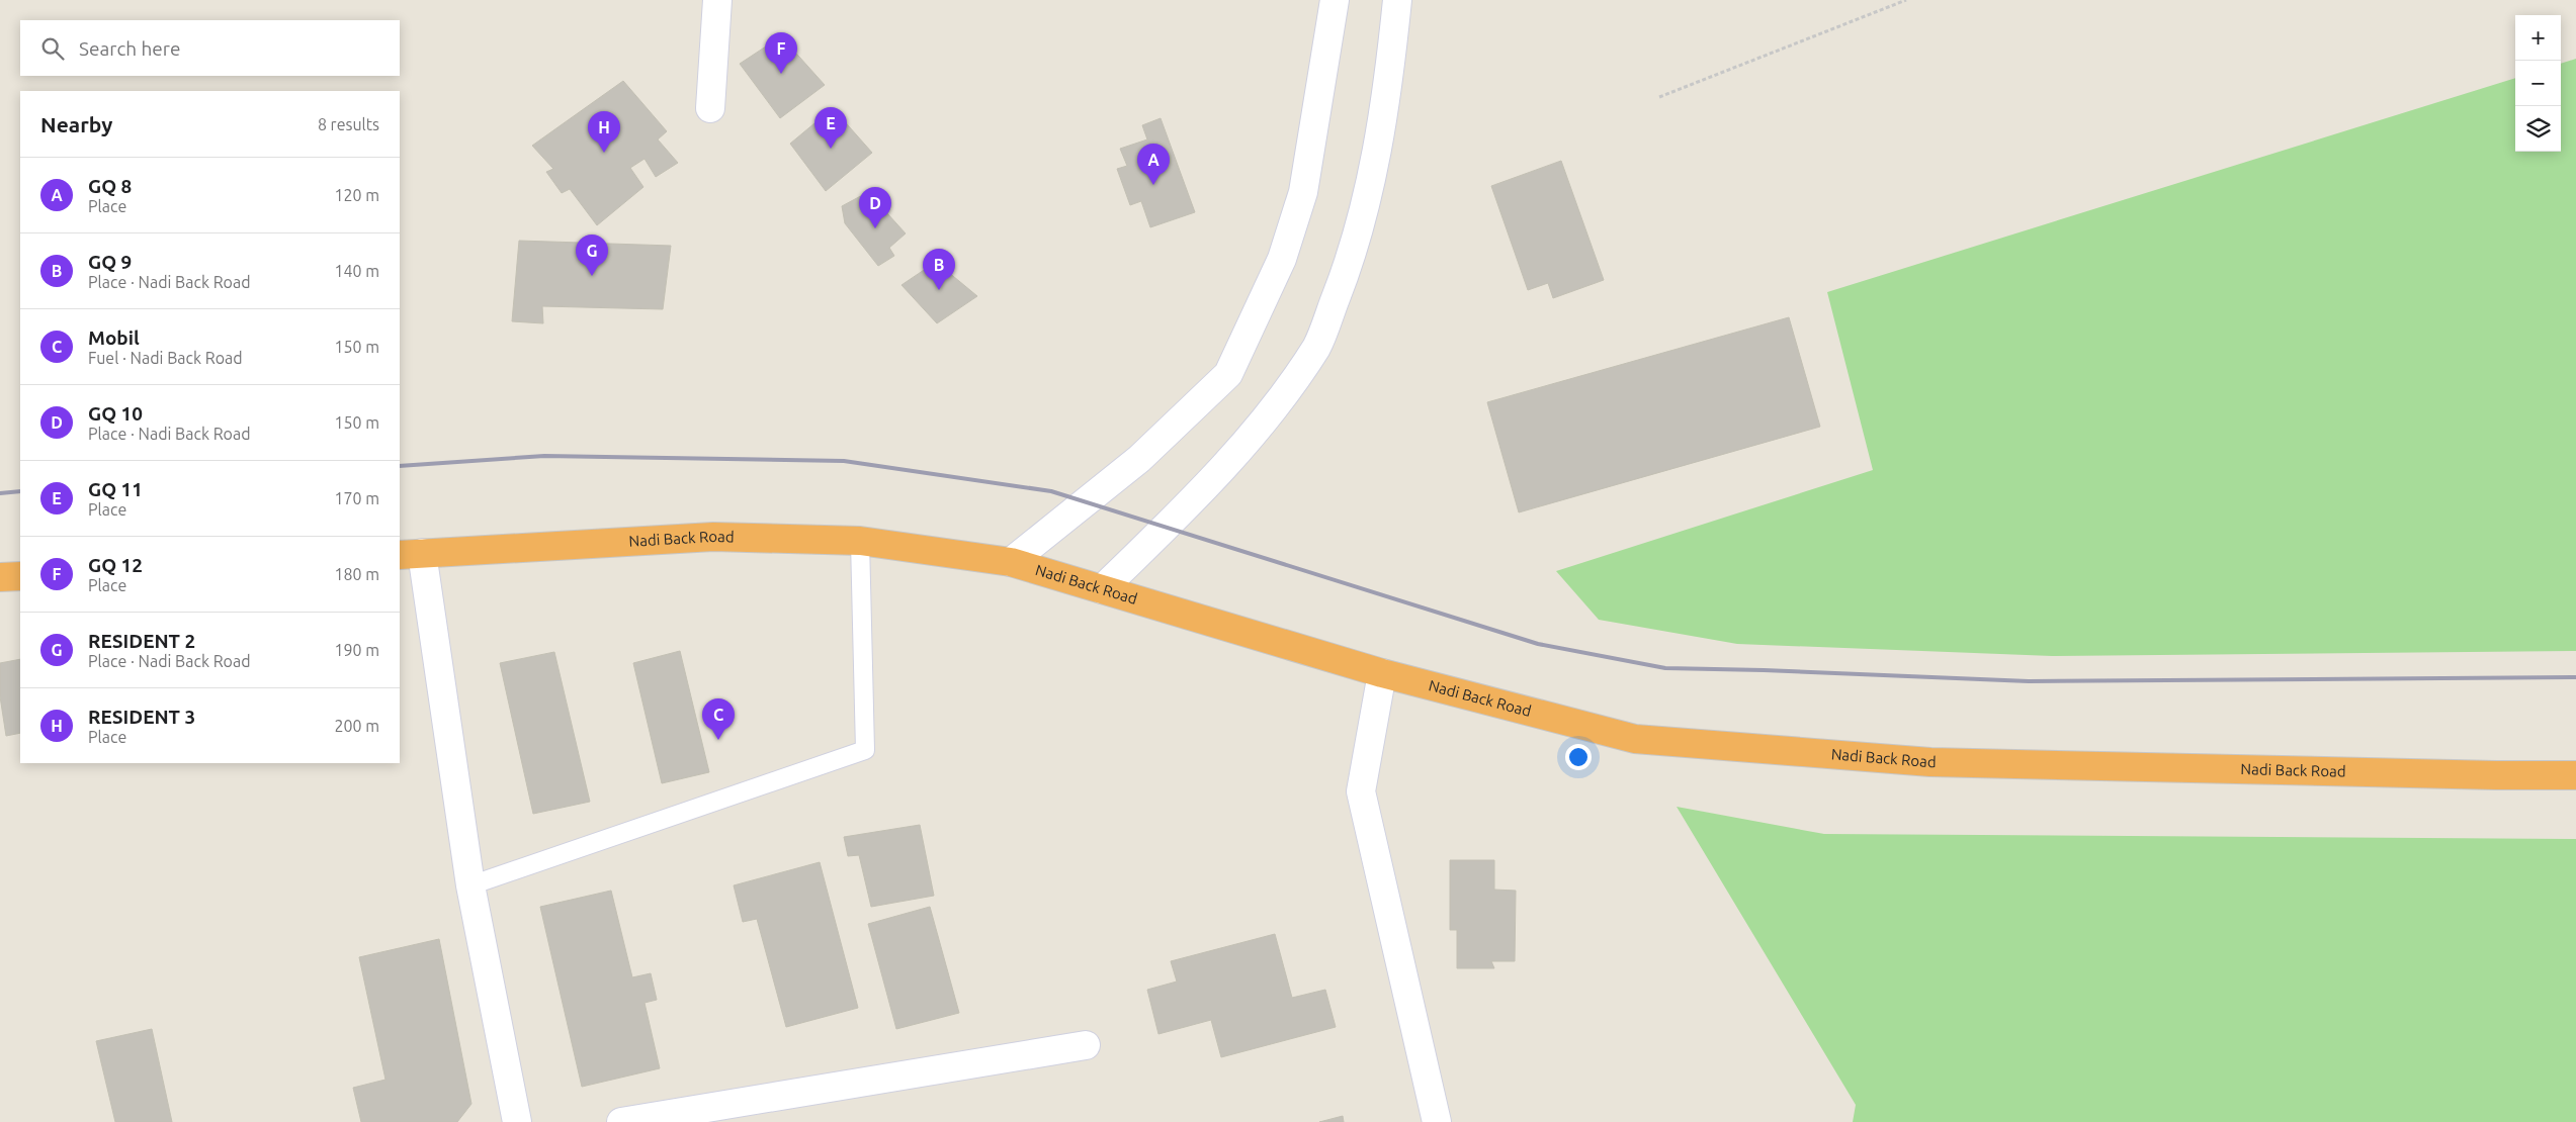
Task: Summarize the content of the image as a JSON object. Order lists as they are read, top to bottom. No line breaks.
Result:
{"streets":{"highway":["Nadi Back Road"]},"page":{"map_buttons":["+","−"],"search":"Search here","pins":["F","E","H","A","D","G","B","C"],"heading":["Nearby","8 results"],"list":[{"mark":"A","name":"GQ 8","note":"Place","value":"120 m"},{"mark":"B","name":"GQ 9","note":"Place · Nadi Back Road","value":"140 m"},{"mark":"C","name":"Mobil","note":"Fuel · Nadi Back Road","value":"150 m"},{"mark":"D","name":"GQ 10","note":"Place · Nadi Back Road","value":"150 m"},{"mark":"E","name":"GQ 11","note":"Place","value":"170 m"},{"mark":"F","name":"GQ 12","note":"Place","value":"180 m"},{"mark":"G","name":"RESIDENT 2","note":"Place · Nadi Back Road","value":"190 m"},{"mark":"H","name":"RESIDENT 3","note":"Place","value":"200 m"}]}}
